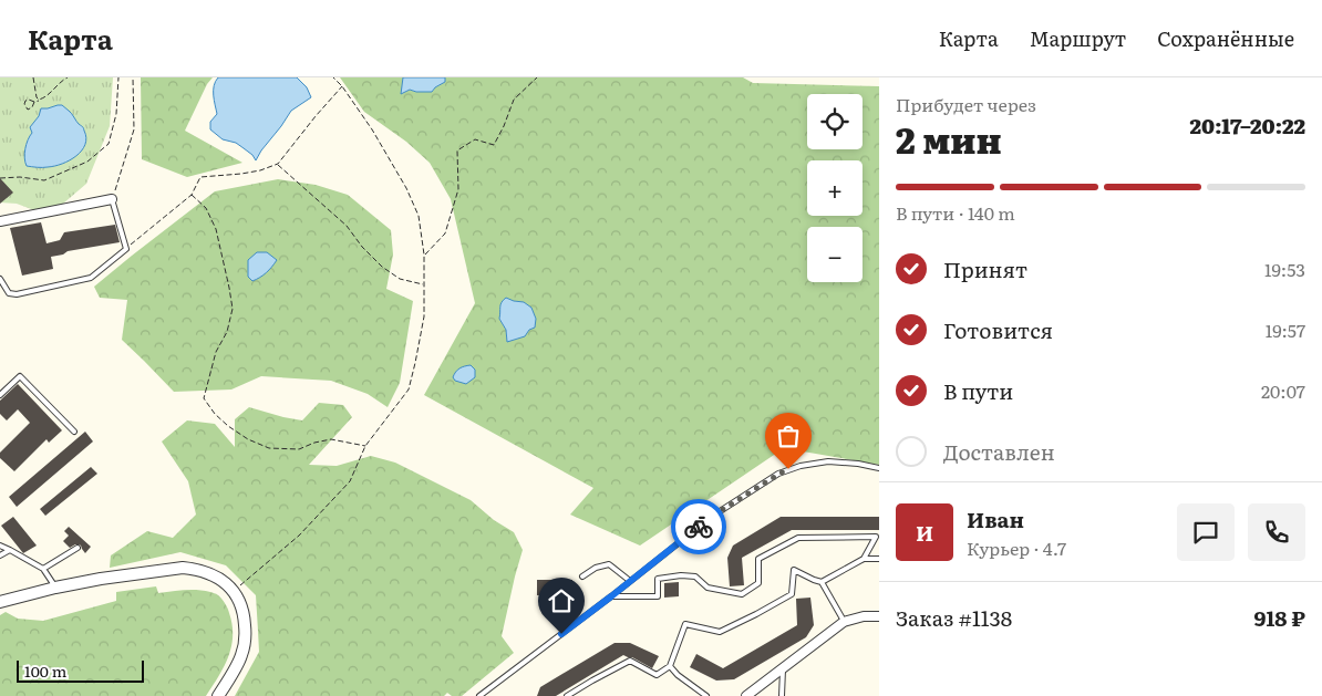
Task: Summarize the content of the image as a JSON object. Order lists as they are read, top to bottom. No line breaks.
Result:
{"scale_bar":"100 m","page":{"header":"Карта","nav":["Карта","Маршрут","Сохранённые"],"heading":["2 мин","Прибудет через","20:17–20:22"],"panel":["Иван","Курьер · 4.7","Заказ #1138","918 ₽"],"map_buttons":["+","−"],"bar":"В пути · 140 m","list":[["Принят","19:53"],["Готовится","19:57"],["В пути","20:07"],"Доставлен"],"round":"И","scale":"100 m"}}
